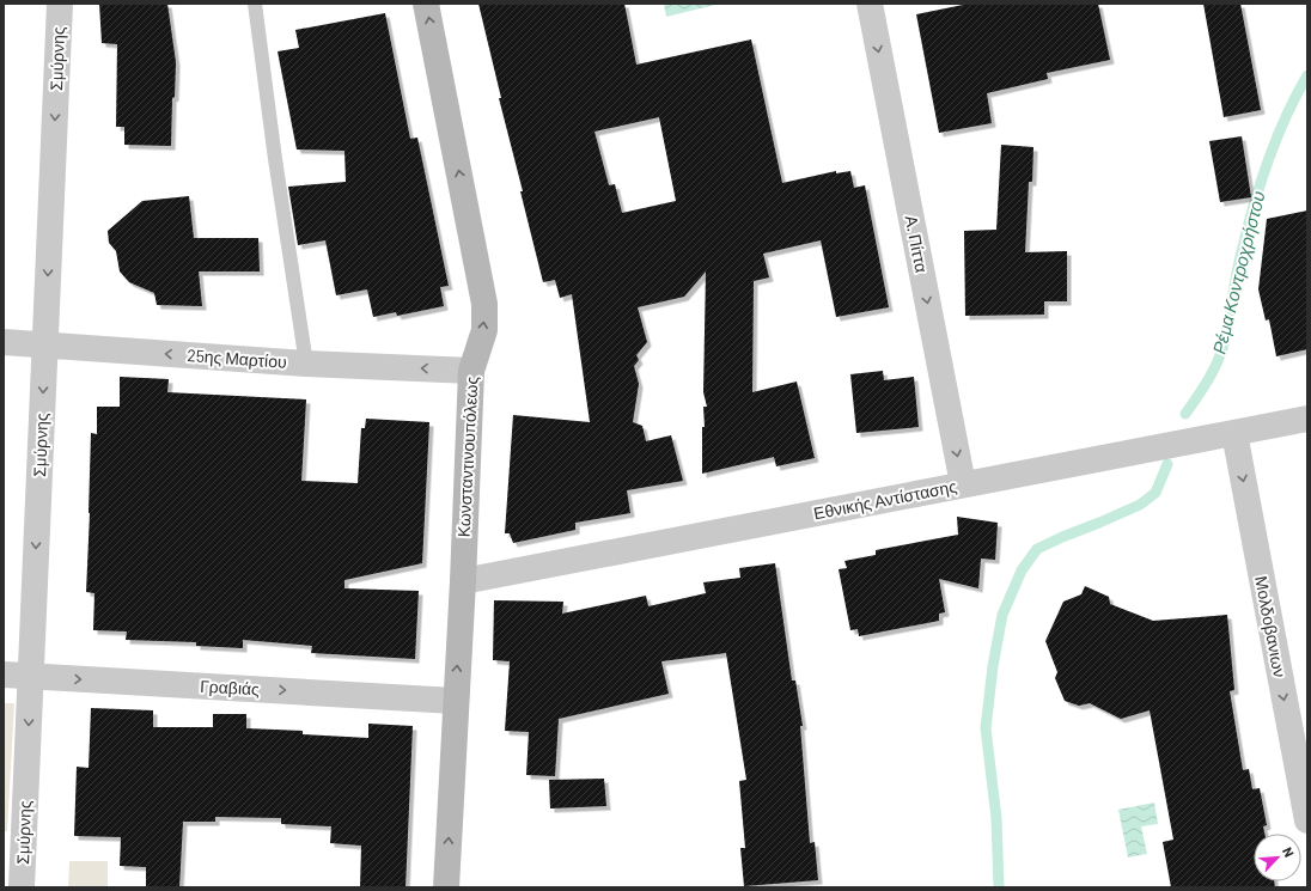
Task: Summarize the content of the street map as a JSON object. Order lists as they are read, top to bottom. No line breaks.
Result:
{"streets":{"street":["Σμύρνης","Α. Πίττα","25ης Μαρτίου","Κωνσταντινουπόλεως","Εθνικής Αντίστασης","Μολδοβανιων","Γραβιάς"]},"crossings":[["Σμύρνης","25ης Μαρτίου"],["Σμύρνης","Γραβιάς"],["Α. Πίττα","Εθνικής Αντίστασης"],["25ης Μαρτίου","Κωνσταντινουπόλεως"],["Κωνσταντινουπόλεως","Εθνικής Αντίστασης"],["Κωνσταντινουπόλεως","Γραβιάς"],["Εθνικής Αντίστασης","Μολδοβανιων"]],"one_way":["Σμύρνης","Α. Πίττα","25ης Μαρτίου","Κωνσταντινουπόλεως","Μολδοβανιων","Γραβιάς"],"water":["Ρέμα Κοντροχρήστου"],"north":"top right"}
